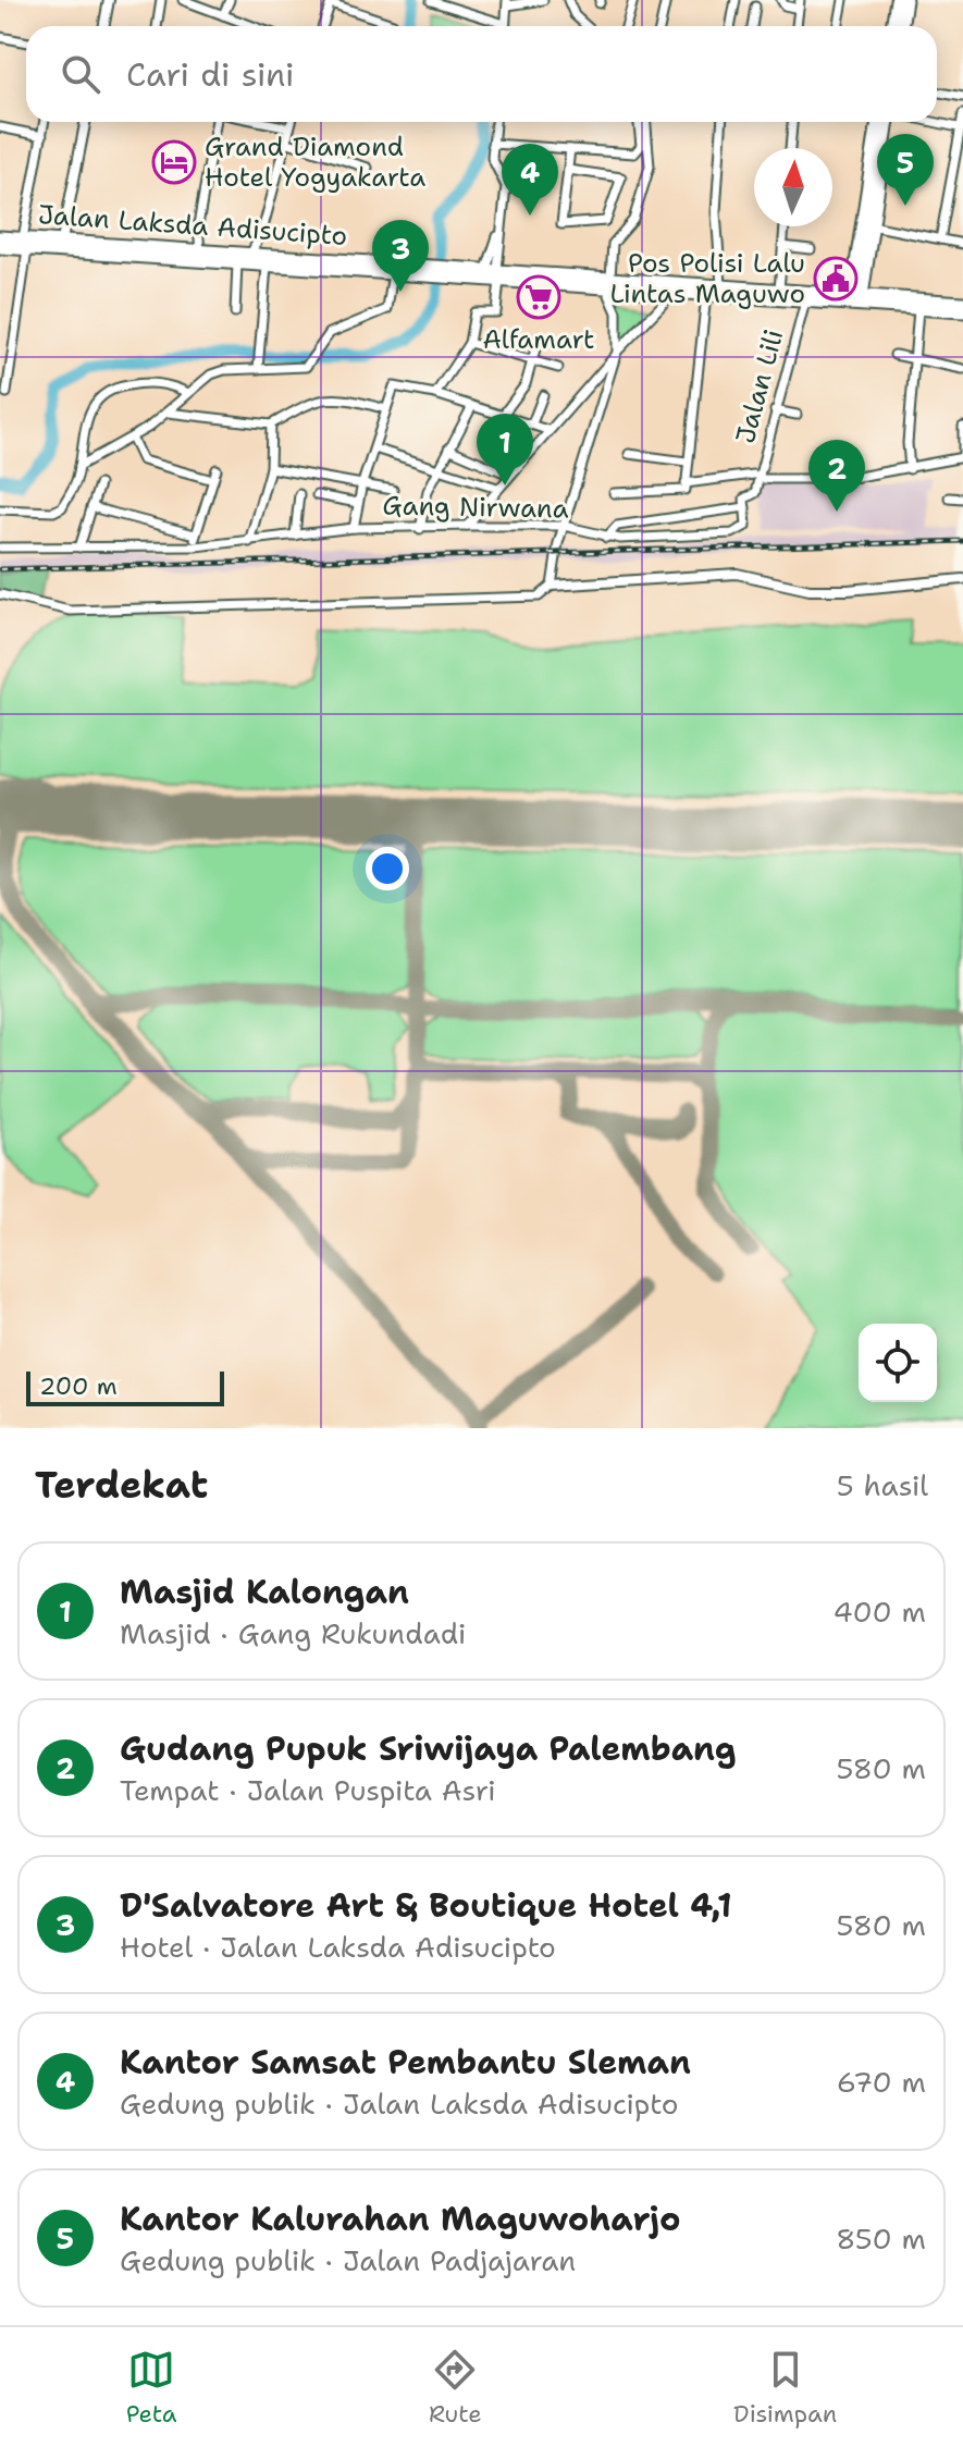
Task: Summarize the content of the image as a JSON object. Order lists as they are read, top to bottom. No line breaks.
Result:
{"streets":{"highway":["Jalan Laksda Adisucipto"],"street":["Jalan Lili","Gang Nirwana"]},"crossings":[["Jalan Laksda Adisucipto","Jalan Lili"],["Jalan Lili","Gang Nirwana"]],"places":{"hotel":["Grand Diamond Hotel Yogyakarta"],"public building":["Pos Polisi Lalu Lintas Maguwo"],"supermarket":["Alfamart"]},"scale_bar":"200 m","north":"top","page":{"search":"Cari di sini","pins":["5","4","3","1","2"],"scale":"200 m","heading":["Terdekat","5 hasil"],"list":[{"mark":"1","name":"Masjid Kalongan","note":"Masjid · Gang Rukundadi","value":"400 m"},{"mark":"2","name":"Gudang Pupuk Sriwijaya Palembang","note":"Tempat · Jalan Puspita Asri","value":"580 m"},{"mark":"3","name":"D'Salvatore Art & Boutique Hotel 4,1","note":"Hotel · Jalan Laksda Adisucipto","value":"580 m"},{"mark":"4","name":"Kantor Samsat Pembantu Sleman","note":"Gedung publik · Jalan Laksda Adisucipto","value":"670 m"},{"mark":"5","name":"Kantor Kalurahan Maguwoharjo","note":"Gedung publik · Jalan Padjajaran","value":"850 m"}],"nav":["Peta","Rute","Disimpan"]}}
